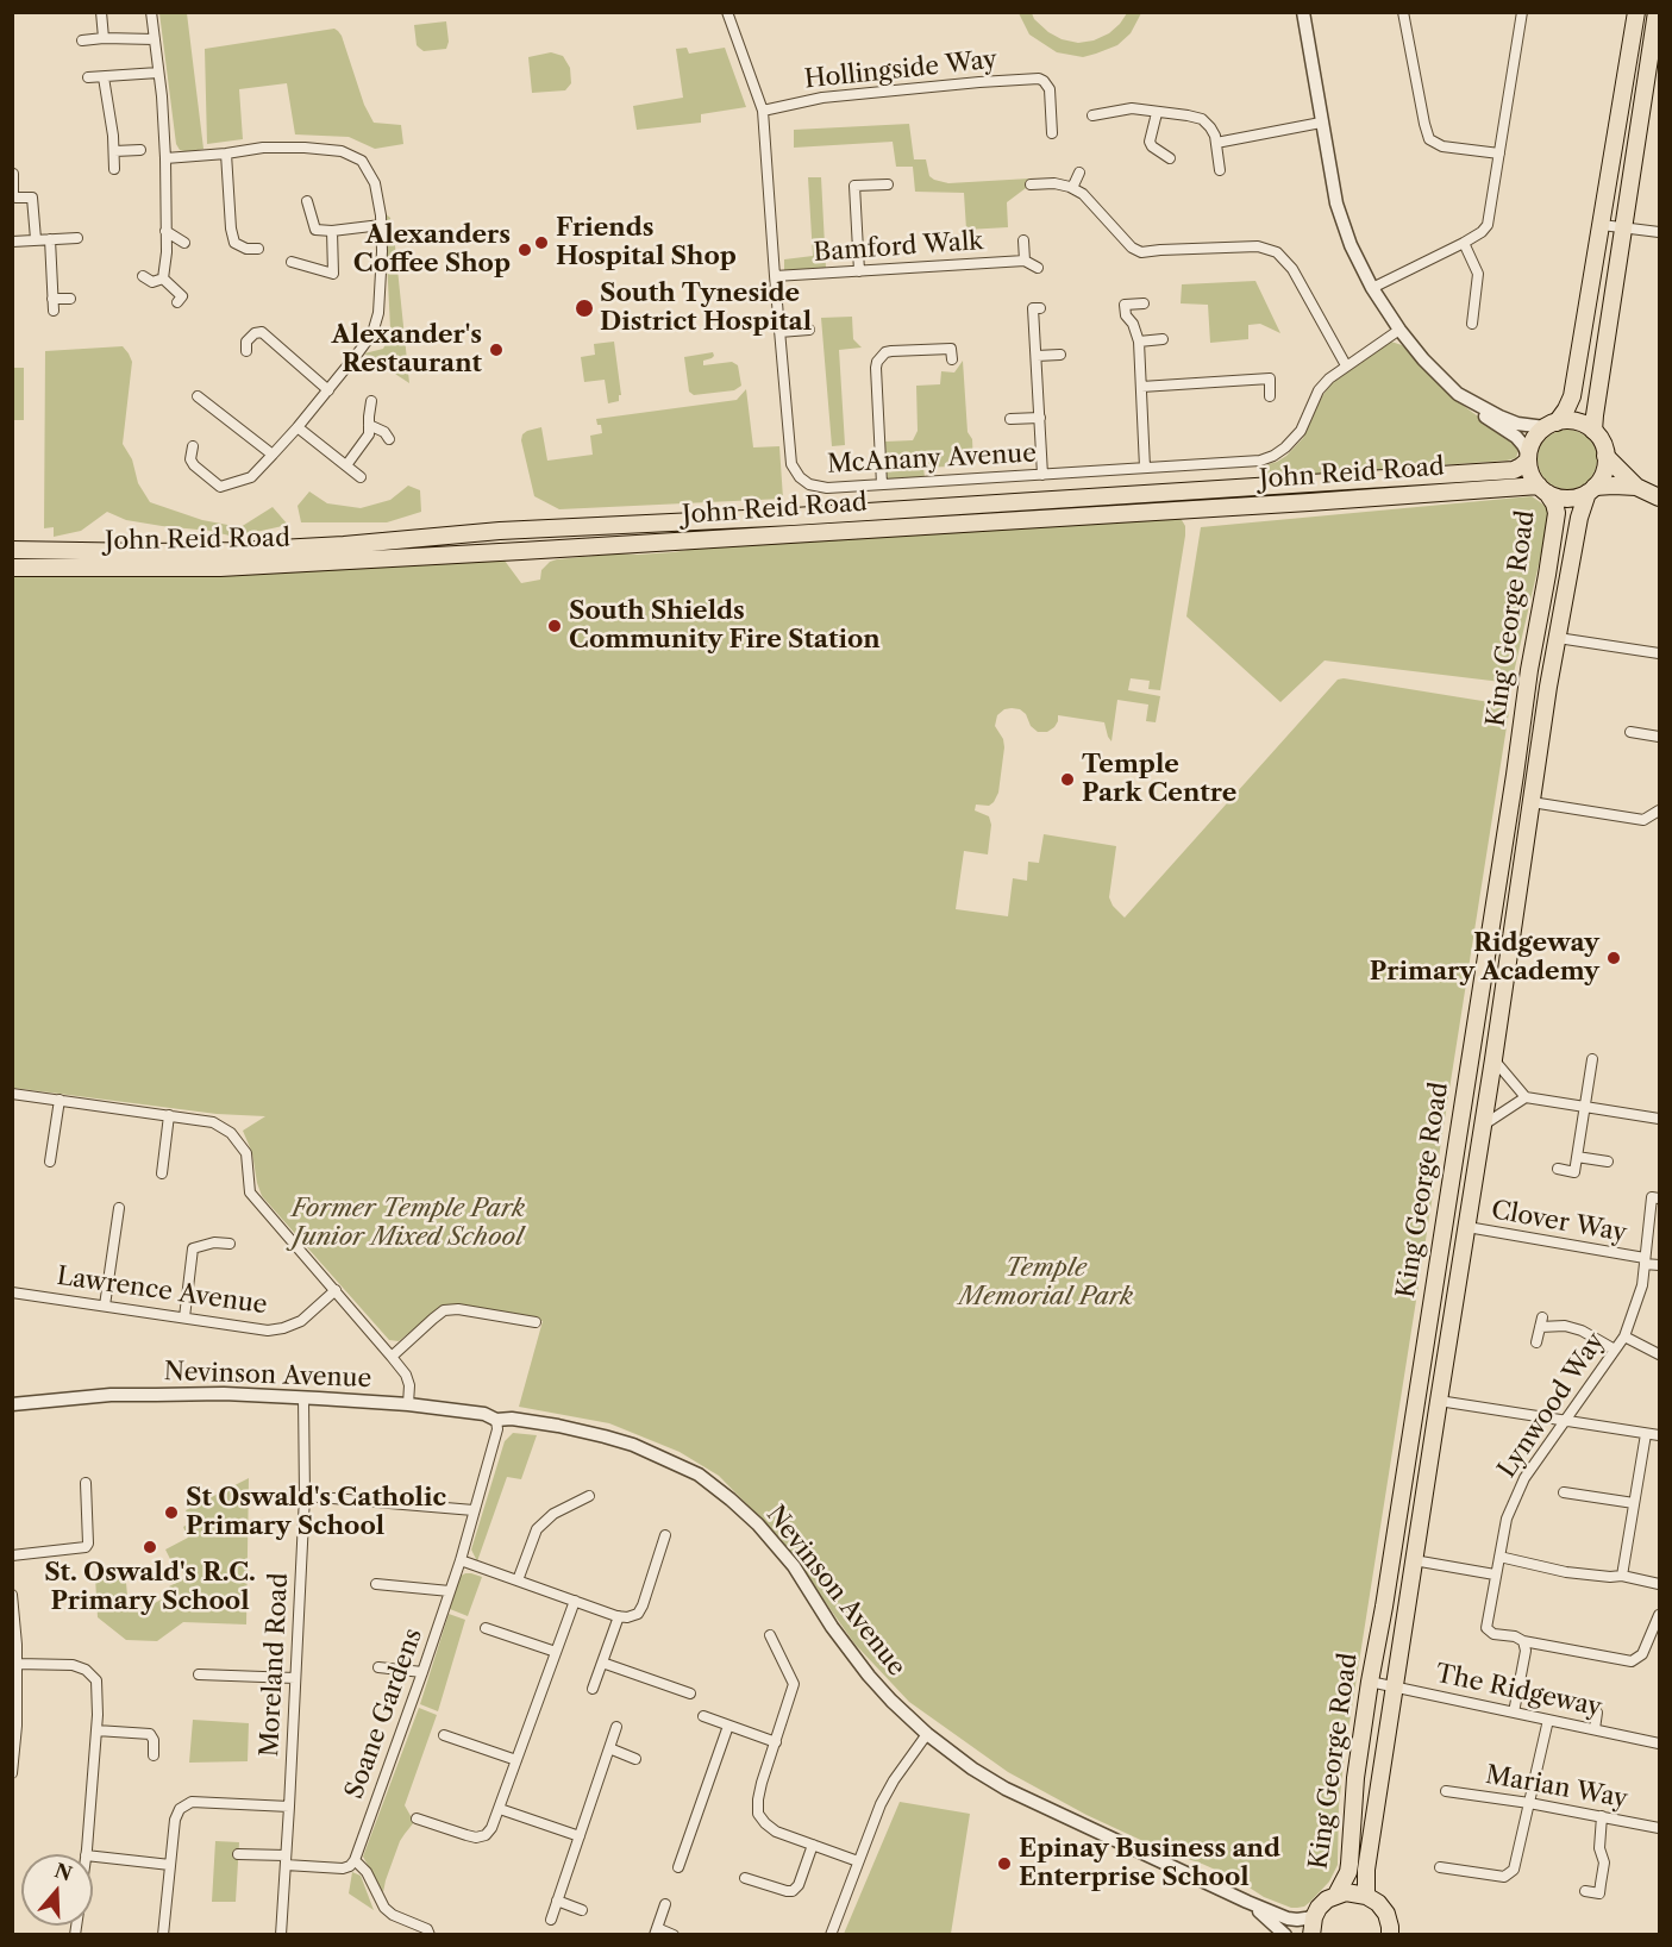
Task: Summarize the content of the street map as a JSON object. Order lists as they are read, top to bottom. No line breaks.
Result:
{"streets":{"main road":["John Reid Road","King George Road"],"street":["Hollingside Way","Bamford Walk","McAnany Avenue","Clover Way","Lawrence Avenue","Nevinson Avenue","Lynwood Way","Moreland Road","The Ridgeway","Soane Gardens","Marian Way"]},"crossings":[["Hollingside Way","McAnany Avenue"],["Bamford Walk","McAnany Avenue"],["John Reid Road","King George Road"],["King George Road","Clover Way"],["King George Road","The Ridgeway"],["Clover Way","Lynwood Way"],["Nevinson Avenue","Moreland Road"],["Nevinson Avenue","Soane Gardens"]],"parks":["Former Temple Park Junior Mixed School","Temple Memorial Park"],"places":["Friends Hospital Shop","Alexanders Coffee Shop","South Tyneside District Hospital","Alexander's Restaurant","South Shields Community Fire Station","Temple Park Centre","Ridgeway Primary Academy","St Oswald's Catholic Primary School","St. Oswald's R.C. Primary School","Epinay Business and Enterprise School"],"north":"top"}
